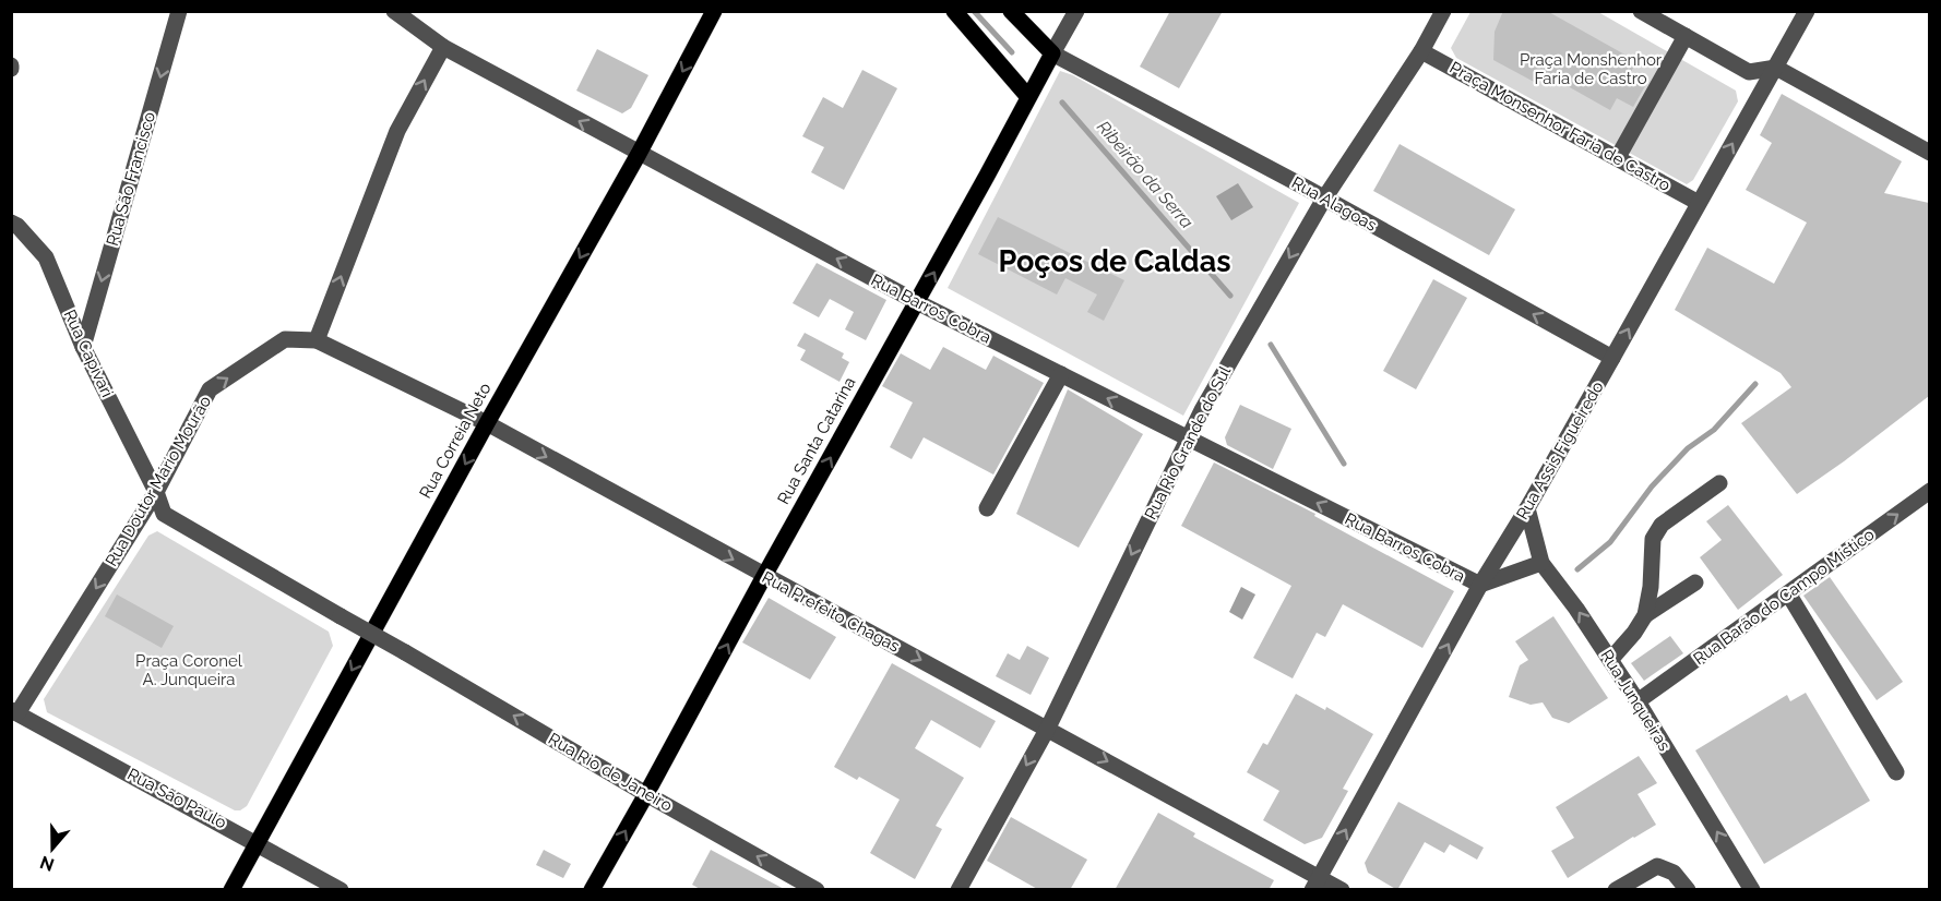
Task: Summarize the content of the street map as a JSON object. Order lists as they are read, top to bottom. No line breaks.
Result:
{"streets":{"main road":["Rua Correia Neto","Rua Santa Catarina"],"street":["Praça Monsenhor Faria de Castro","Rua São Francisco","Rua Alagoas","Rua Barros Cobra","Rua Capivari","Rua Rio Grande do Sul","Rua Assis Figueiredo","Rua Doutor Mário Mourão","Rua Barão do Campo Místico","Rua Prefeito Chagas","Rua Junqueiras","Rua Rio de Janeiro","Rua São Paulo"]},"crossings":[["Praça Monsenhor Faria de Castro","Rua Rio Grande do Sul"],["Praça Monsenhor Faria de Castro","Rua Assis Figueiredo"],["Rua São Francisco","Rua Capivari"],["Rua Alagoas","Rua Santa Catarina"],["Rua Alagoas","Rua Rio Grande do Sul"],["Rua Alagoas","Rua Assis Figueiredo"],["Rua Barros Cobra","Rua Correia Neto"],["Rua Barros Cobra","Rua Santa Catarina"],["Rua Barros Cobra","Rua Rio Grande do Sul"],["Rua Barros Cobra","Rua Assis Figueiredo"],["Rua Capivari","Rua Doutor Mário Mourão"],["Rua Capivari","Rua Rio de Janeiro"],["Rua Correia Neto","Rua Prefeito Chagas"],["Rua Correia Neto","Rua São Paulo"],["Rua Santa Catarina","Rua Prefeito Chagas"],["Rua Santa Catarina","Rua Rio de Janeiro"],["Rua Rio Grande do Sul","Rua Prefeito Chagas"],["Rua Assis Figueiredo","Rua Prefeito Chagas"],["Rua Assis Figueiredo","Rua Junqueiras"],["Rua Doutor Mário Mourão","Rua Prefeito Chagas"],["Rua Doutor Mário Mourão","Rua Rio de Janeiro"],["Rua Doutor Mário Mourão","Rua São Paulo"],["Rua Barão do Campo Místico","Rua Junqueiras"]],"one_way":["Rua São Francisco","Rua Alagoas","Rua Barros Cobra","Rua Correia Neto","Rua Santa Catarina","Rua Rio Grande do Sul","Rua Assis Figueiredo","Rua Barão do Campo Místico","Rua Prefeito Chagas","Rua Junqueiras","Rua Rio de Janeiro"],"districts":["Poços de Caldas"],"water":["Ribeirão da Serra"],"parks":["Praça Monshenhor Faria de Castro","Praça Coronel A. Junqueira"],"north":"bottom"}
